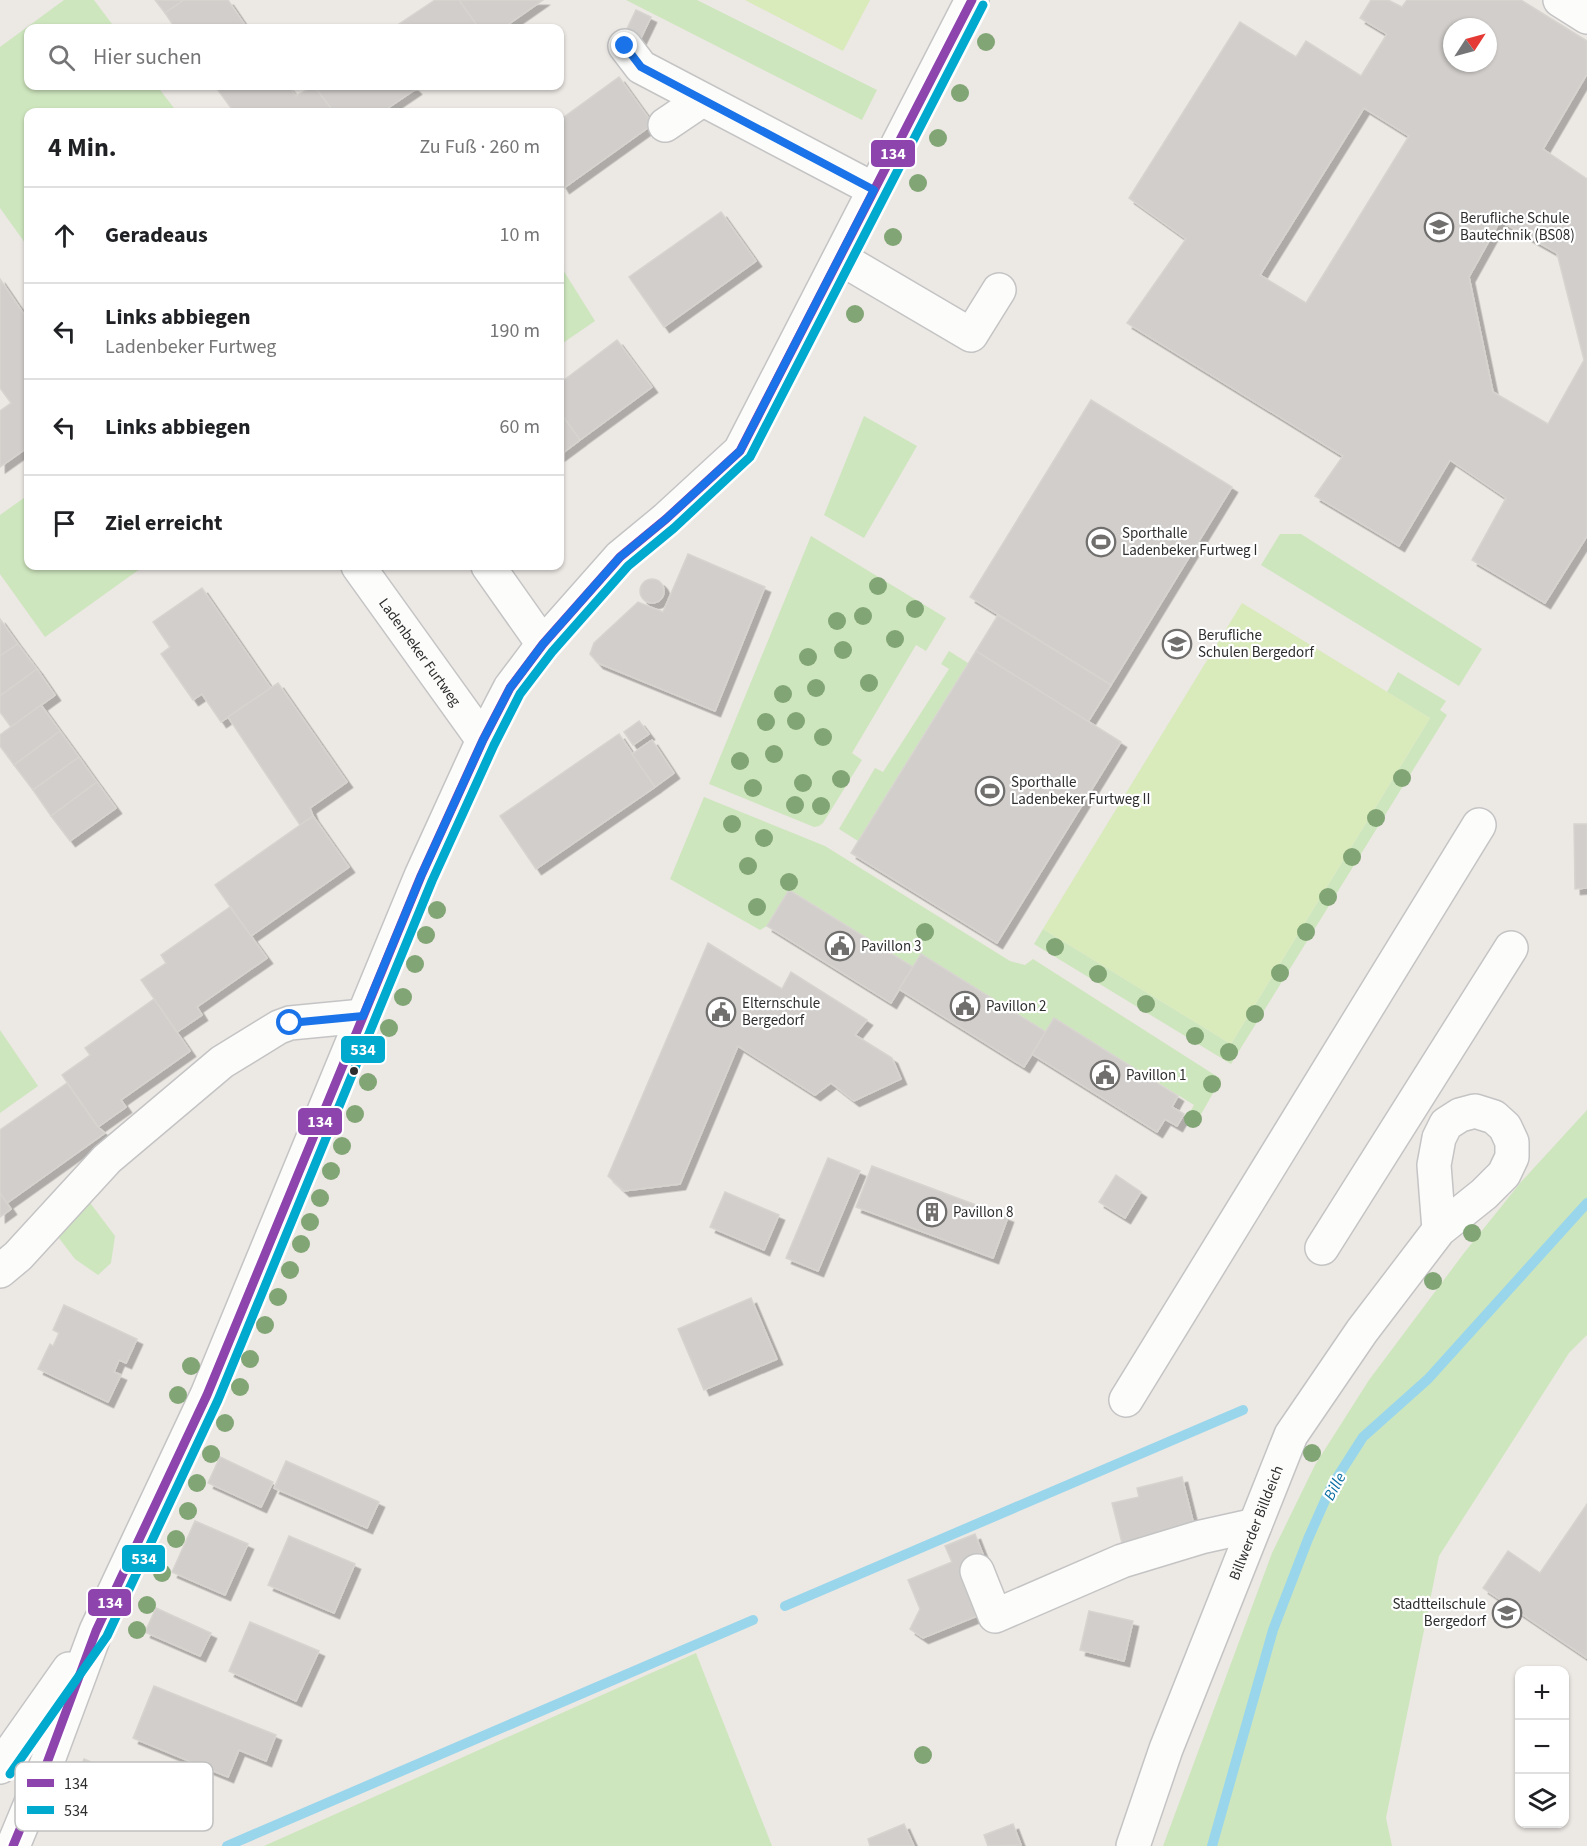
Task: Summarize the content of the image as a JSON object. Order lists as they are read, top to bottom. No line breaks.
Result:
{"streets":{"street":["Ladenbeker Furtweg","Billwerder Billdeich"]},"water":["Bille"],"places":{"school or university":["Berufliche Schule Bautechnik (BS08)","Berufliche Schulen Bergedorf","Stadtteilschule Bergedorf"],"sports":["Sporthalle Ladenbeker Furtweg I","Sporthalle Ladenbeker Furtweg II"],"public building":["Pavillon 3","Pavillon 2","Elternschule Bergedorf","Pavillon 1"],"building":["Pavillon 8"]},"lines":["transit line 134","transit line 534"],"legend":["134","534"],"north":"top right","page":{"search":"Hier suchen","heading":["4 Min.","Zu Fuß · 260 m"],"list":[["Geradeaus","10 m"],["Links abbiegen","Ladenbeker Furtweg","190 m"],["Links abbiegen","60 m"],"Ziel erreicht"],"map_buttons":["+","−"]}}
